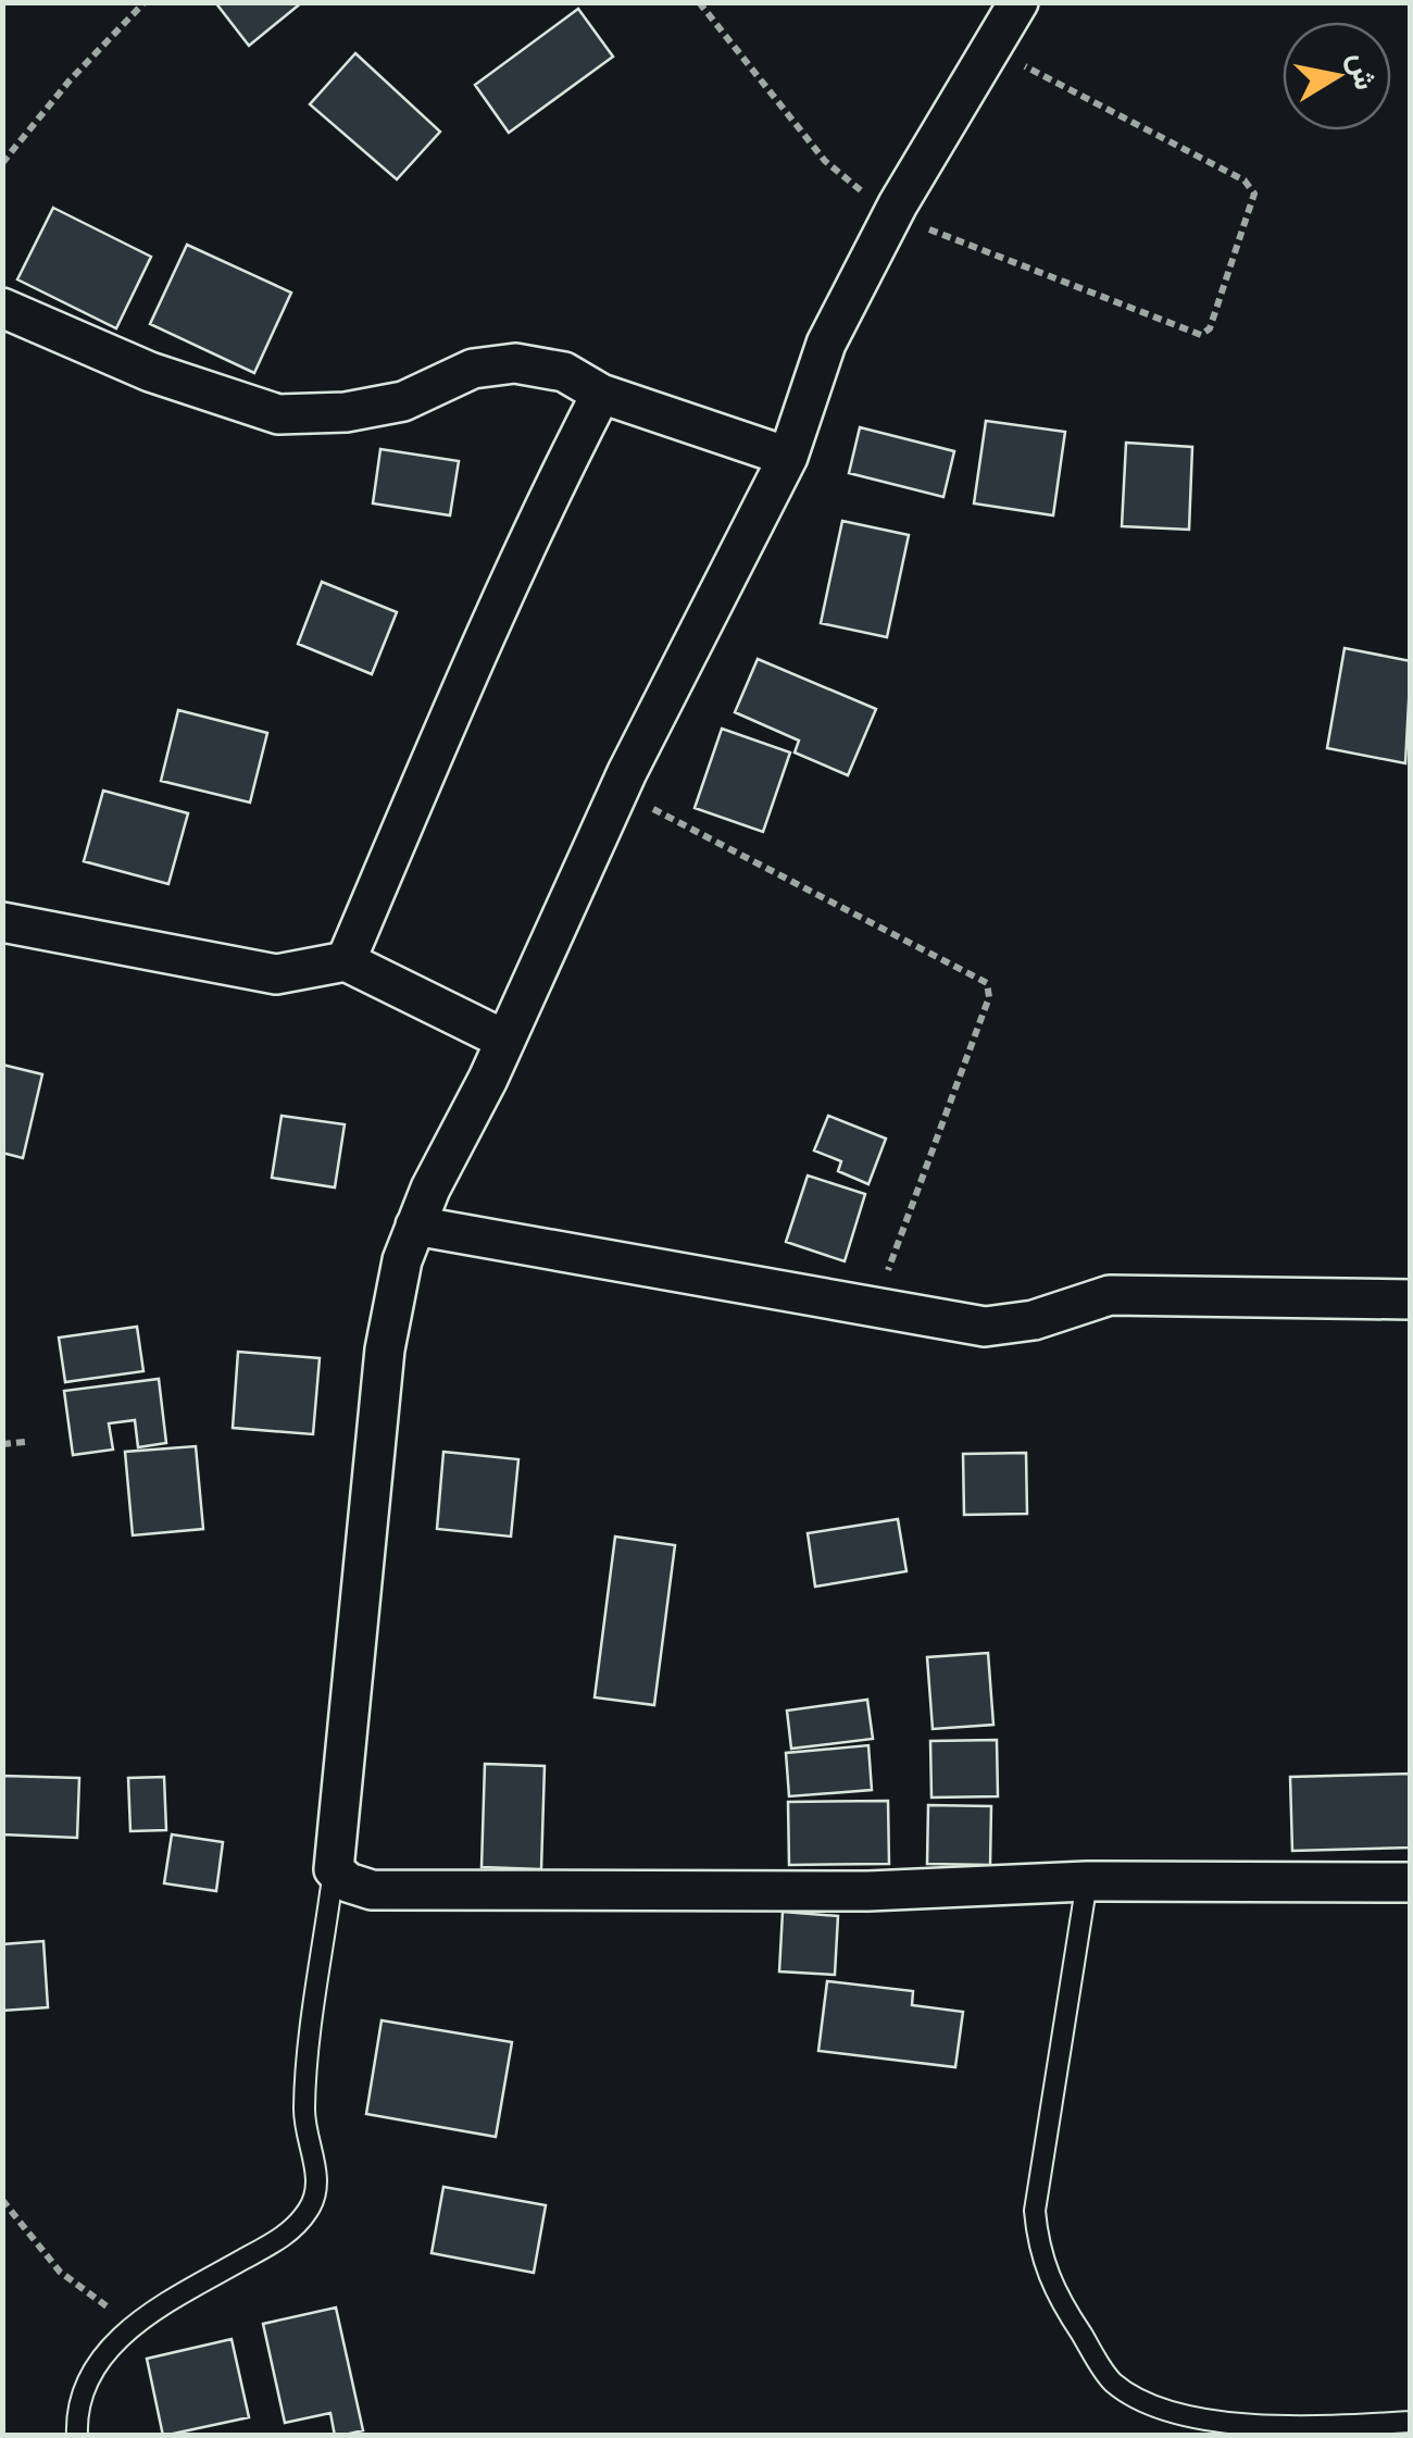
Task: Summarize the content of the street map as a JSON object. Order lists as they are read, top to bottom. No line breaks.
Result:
{"north":"right"}
